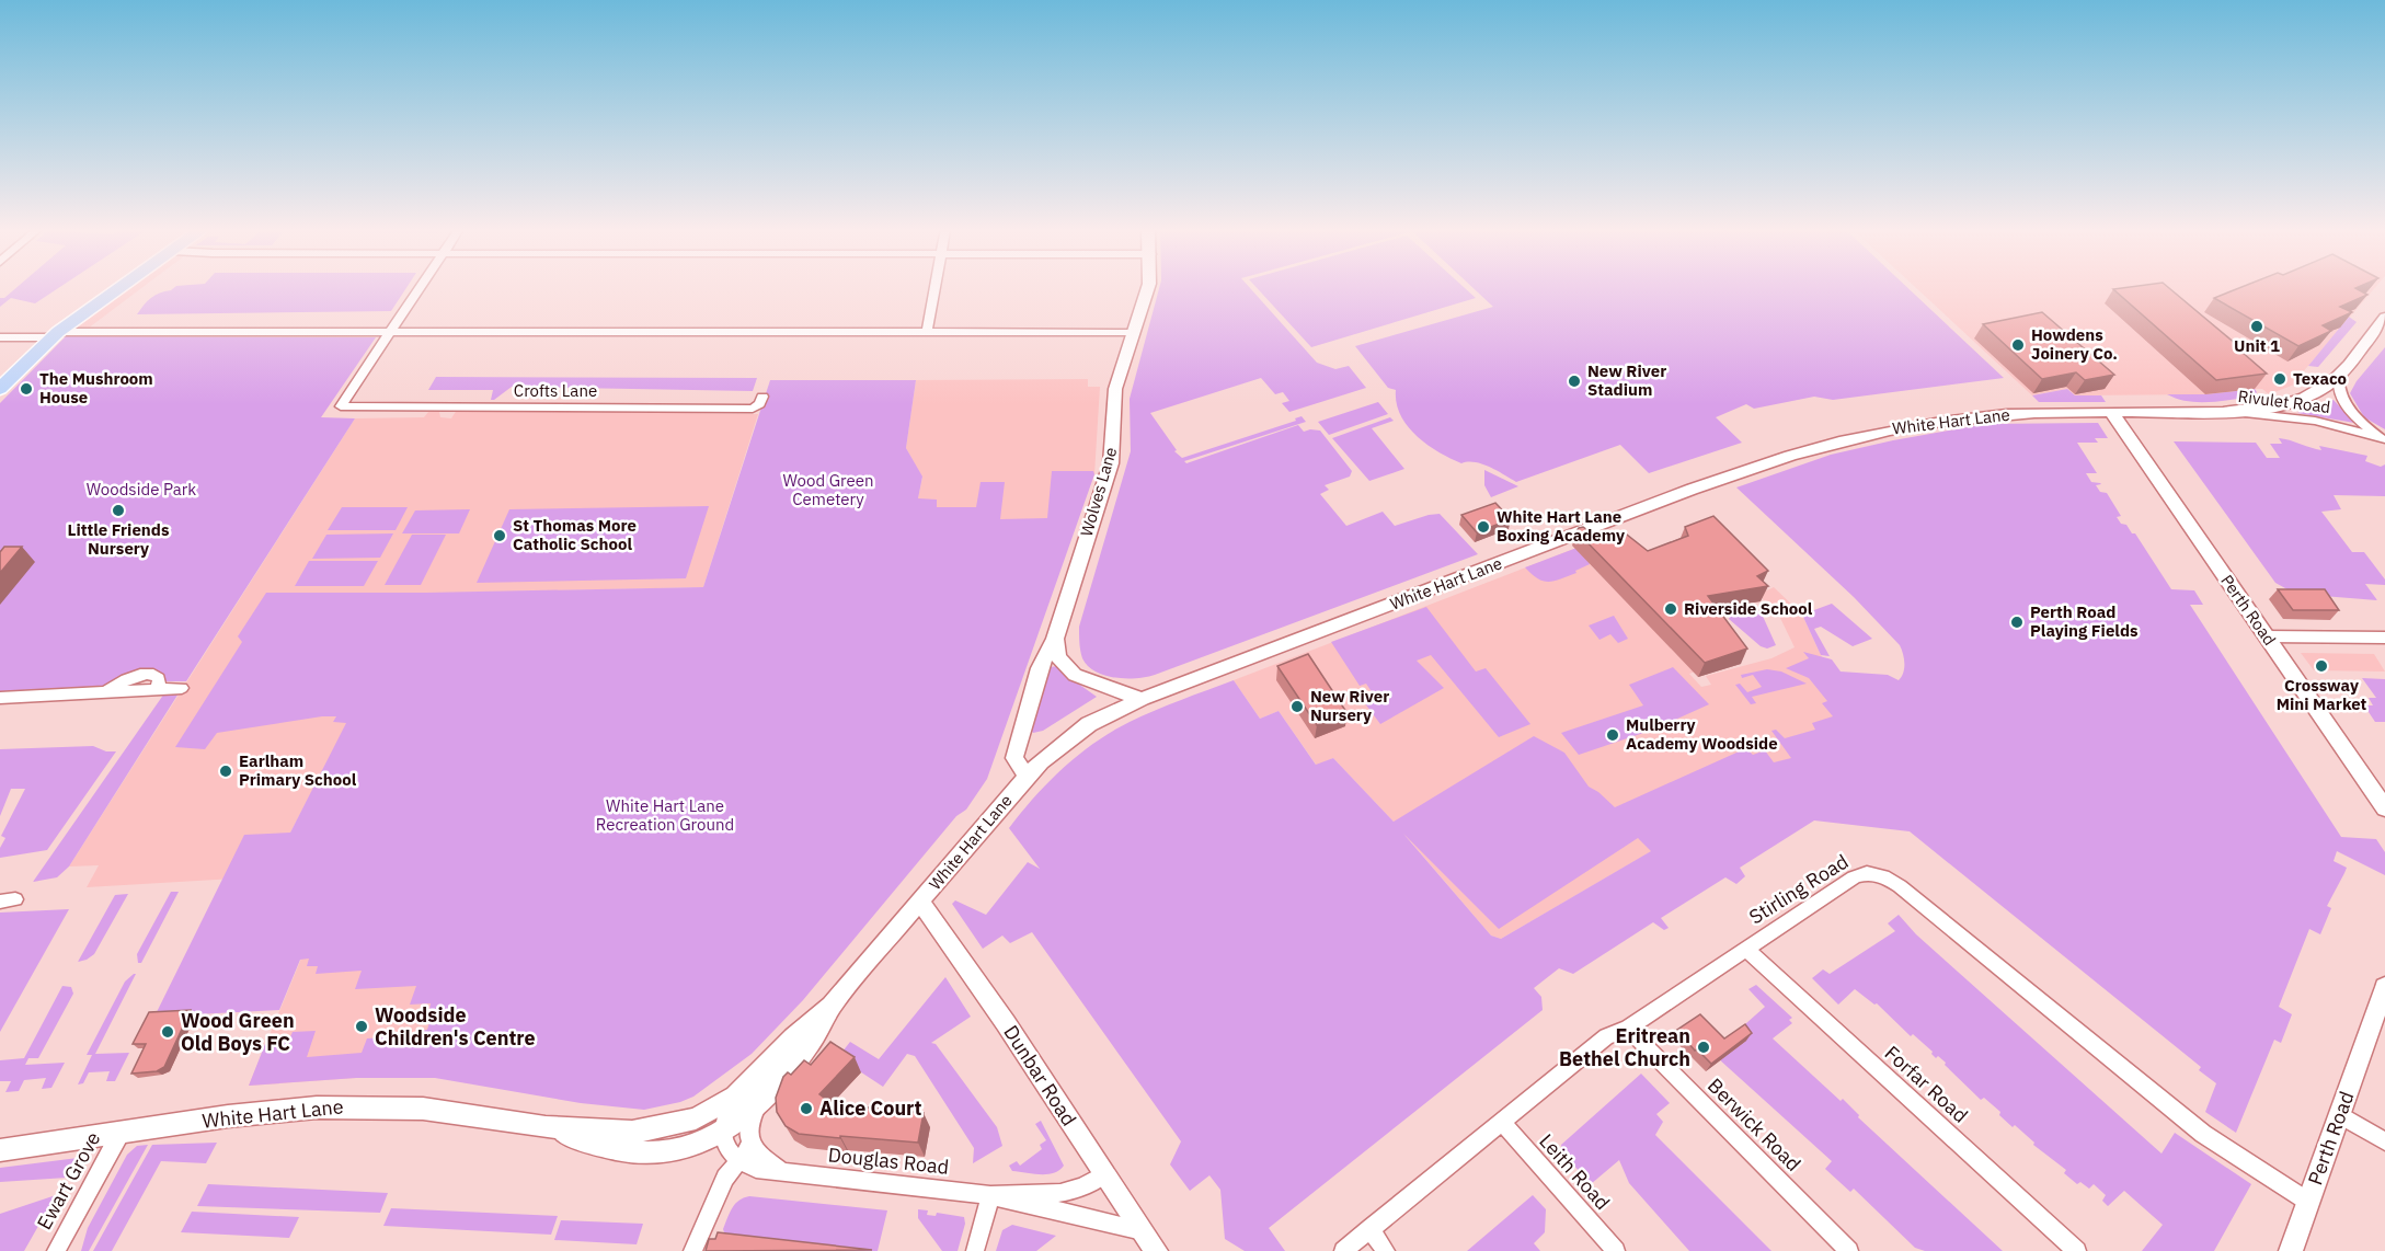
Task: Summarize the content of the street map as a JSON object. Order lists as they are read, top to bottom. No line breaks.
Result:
{"streets":{"street":["Crofts Lane","Rivulet Road","White Hart Lane","Wolves Lane","Perth Road","Stirling Road","Dunbar Road","Forfar Road","Berwick Road","Douglas Road","Leith Road","Ewart Grove"]},"crossings":[["Rivulet Road","White Hart Lane"],["White Hart Lane","Wolves Lane"],["White Hart Lane","Perth Road"],["White Hart Lane","Dunbar Road"],["White Hart Lane","Douglas Road"],["White Hart Lane","Ewart Grove"],["Perth Road","Stirling Road"],["Stirling Road","Forfar Road"],["Stirling Road","Berwick Road"],["Stirling Road","Leith Road"],["Dunbar Road","Douglas Road"]],"parks":["Wood Green Cemetery","Woodside Park","White Hart Lane Recreation Ground"],"places":["Unit 1","Howdens Joinery Co.","Texaco","New River Stadium","The Mushroom House","Little Friends Nursery","White Hart Lane Boxing Academy","St Thomas More Catholic School","Riverside School","Perth Road Playing Fields","Crossway Mini Market","New River Nursery","Mulberry Academy Woodside","Earlham Primary School","Woodside Children's Centre","Wood Green Old Boys FC","Eritrean Bethel Church","Alice Court"]}
